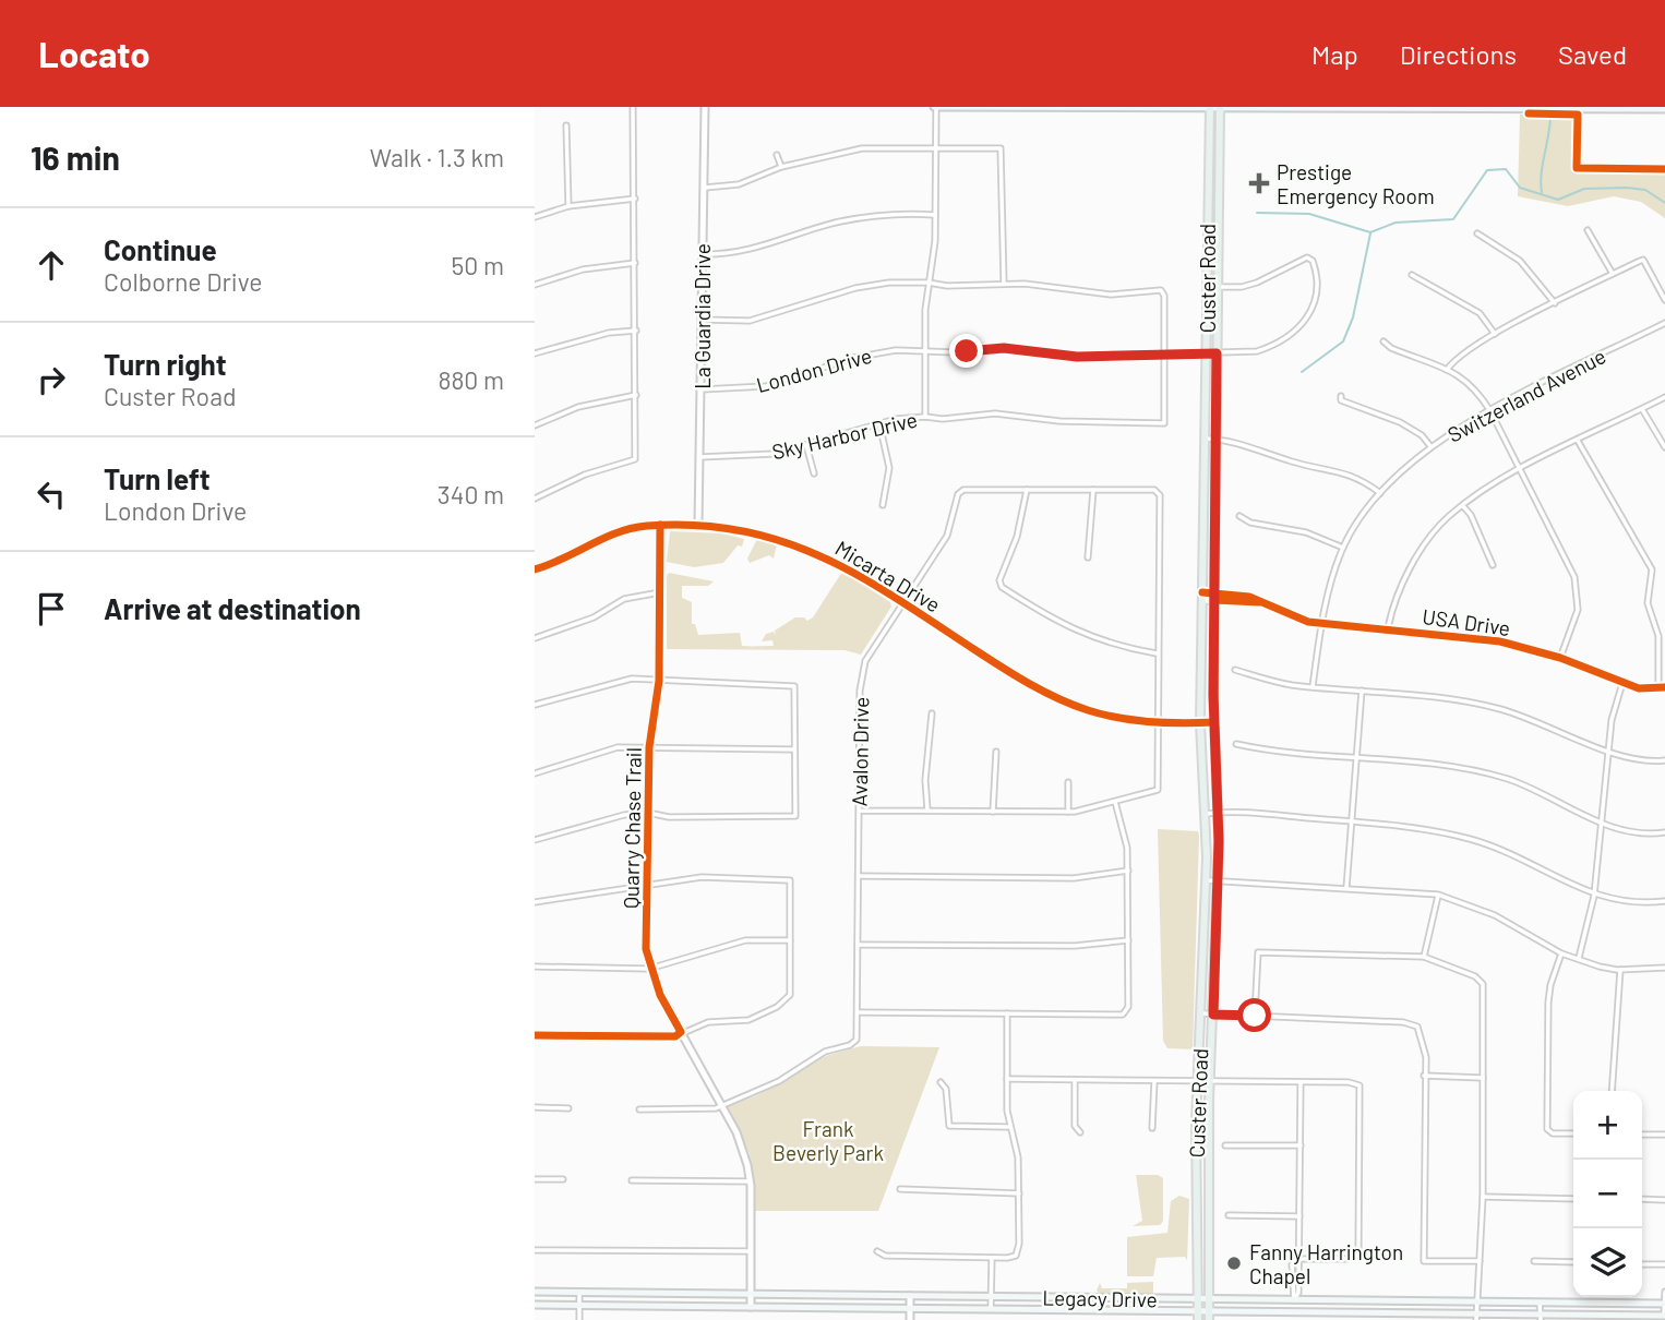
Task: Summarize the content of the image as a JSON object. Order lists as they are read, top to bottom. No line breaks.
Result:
{"streets":{"main road":["Custer Road","Legacy Drive"],"street":["La Guardia Drive","London Drive","Switzerland Avenue","Sky Harbor Drive","Micarta Drive","USA Drive","Avalon Drive","Quarry Chase Trail"]},"crossings":[["Custer Road","London Drive"],["Custer Road","Micarta Drive"],["Custer Road","USA Drive"],["Custer Road","Legacy Drive"],["La Guardia Drive","London Drive"],["La Guardia Drive","Sky Harbor Drive"],["La Guardia Drive","Micarta Drive"],["London Drive","Sky Harbor Drive"],["Switzerland Avenue","USA Drive"],["Micarta Drive","Avalon Drive"],["Micarta Drive","Quarry Chase Trail"],["Avalon Drive","Quarry Chase Trail"],["Quarry Chase Trail","Legacy Drive"]],"parks":["Frank Beverly Park"],"places":{"health":["Prestige Emergency Room"],"other":["Fanny Harrington Chapel"]},"page":{"header":"Locato","nav":["Map","Directions","Saved"],"heading":["16 min","Walk · 1.3 km"],"list":[["Continue","Colborne Drive","50 m"],["Turn right","Custer Road","880 m"],["Turn left","London Drive","340 m"],"Arrive at destination"],"map_buttons":["+","−"]}}
